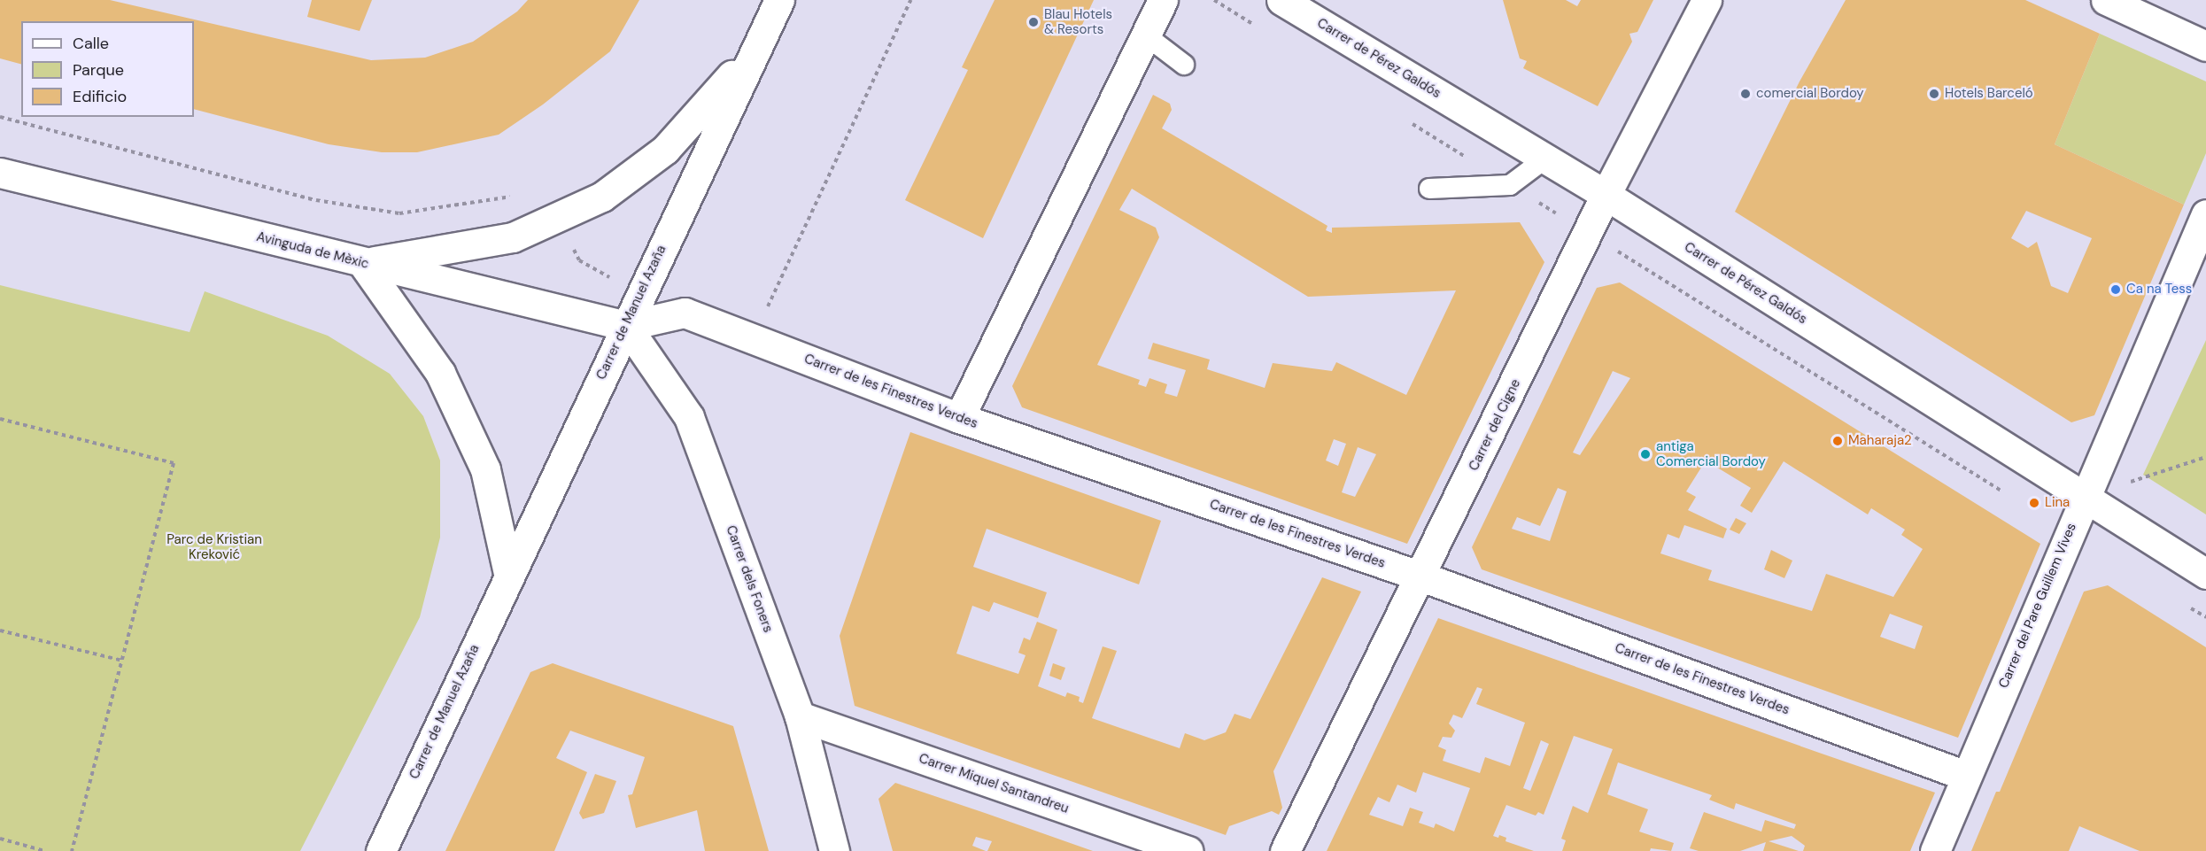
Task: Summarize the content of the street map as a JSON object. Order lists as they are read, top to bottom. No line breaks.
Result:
{"streets":{"street":["Carrer de Pérez Galdós","Avinguda de Mèxic","Carrer de Manuel Azaña","Carrer de les Finestres Verdes","Carrer del Cigne","Carrer dels Foners","Carrer del Pare Guillem Vives","Carrer Miquel Santandreu"]},"crossings":[["Carrer de Pérez Galdós","Carrer del Cigne"],["Carrer de Pérez Galdós","Carrer del Pare Guillem Vives"],["Avinguda de Mèxic","Carrer de Manuel Azaña"],["Avinguda de Mèxic","Carrer de les Finestres Verdes"],["Avinguda de Mèxic","Carrer dels Foners"],["Carrer de Manuel Azaña","Carrer de les Finestres Verdes"],["Carrer de Manuel Azaña","Carrer dels Foners"],["Carrer de les Finestres Verdes","Carrer del Cigne"],["Carrer de les Finestres Verdes","Carrer dels Foners"],["Carrer de les Finestres Verdes","Carrer del Pare Guillem Vives"],["Carrer dels Foners","Carrer Miquel Santandreu"]],"parks":["Parc de Kristian Kreković"],"places":["Blau Hotels & Resorts","comercial Bordoy","Hotels Barceló","Ca na Tess","Maharaja2","antiga Comercial Bordoy","Lina"],"legend":["Calle","Parque","Edificio"]}
